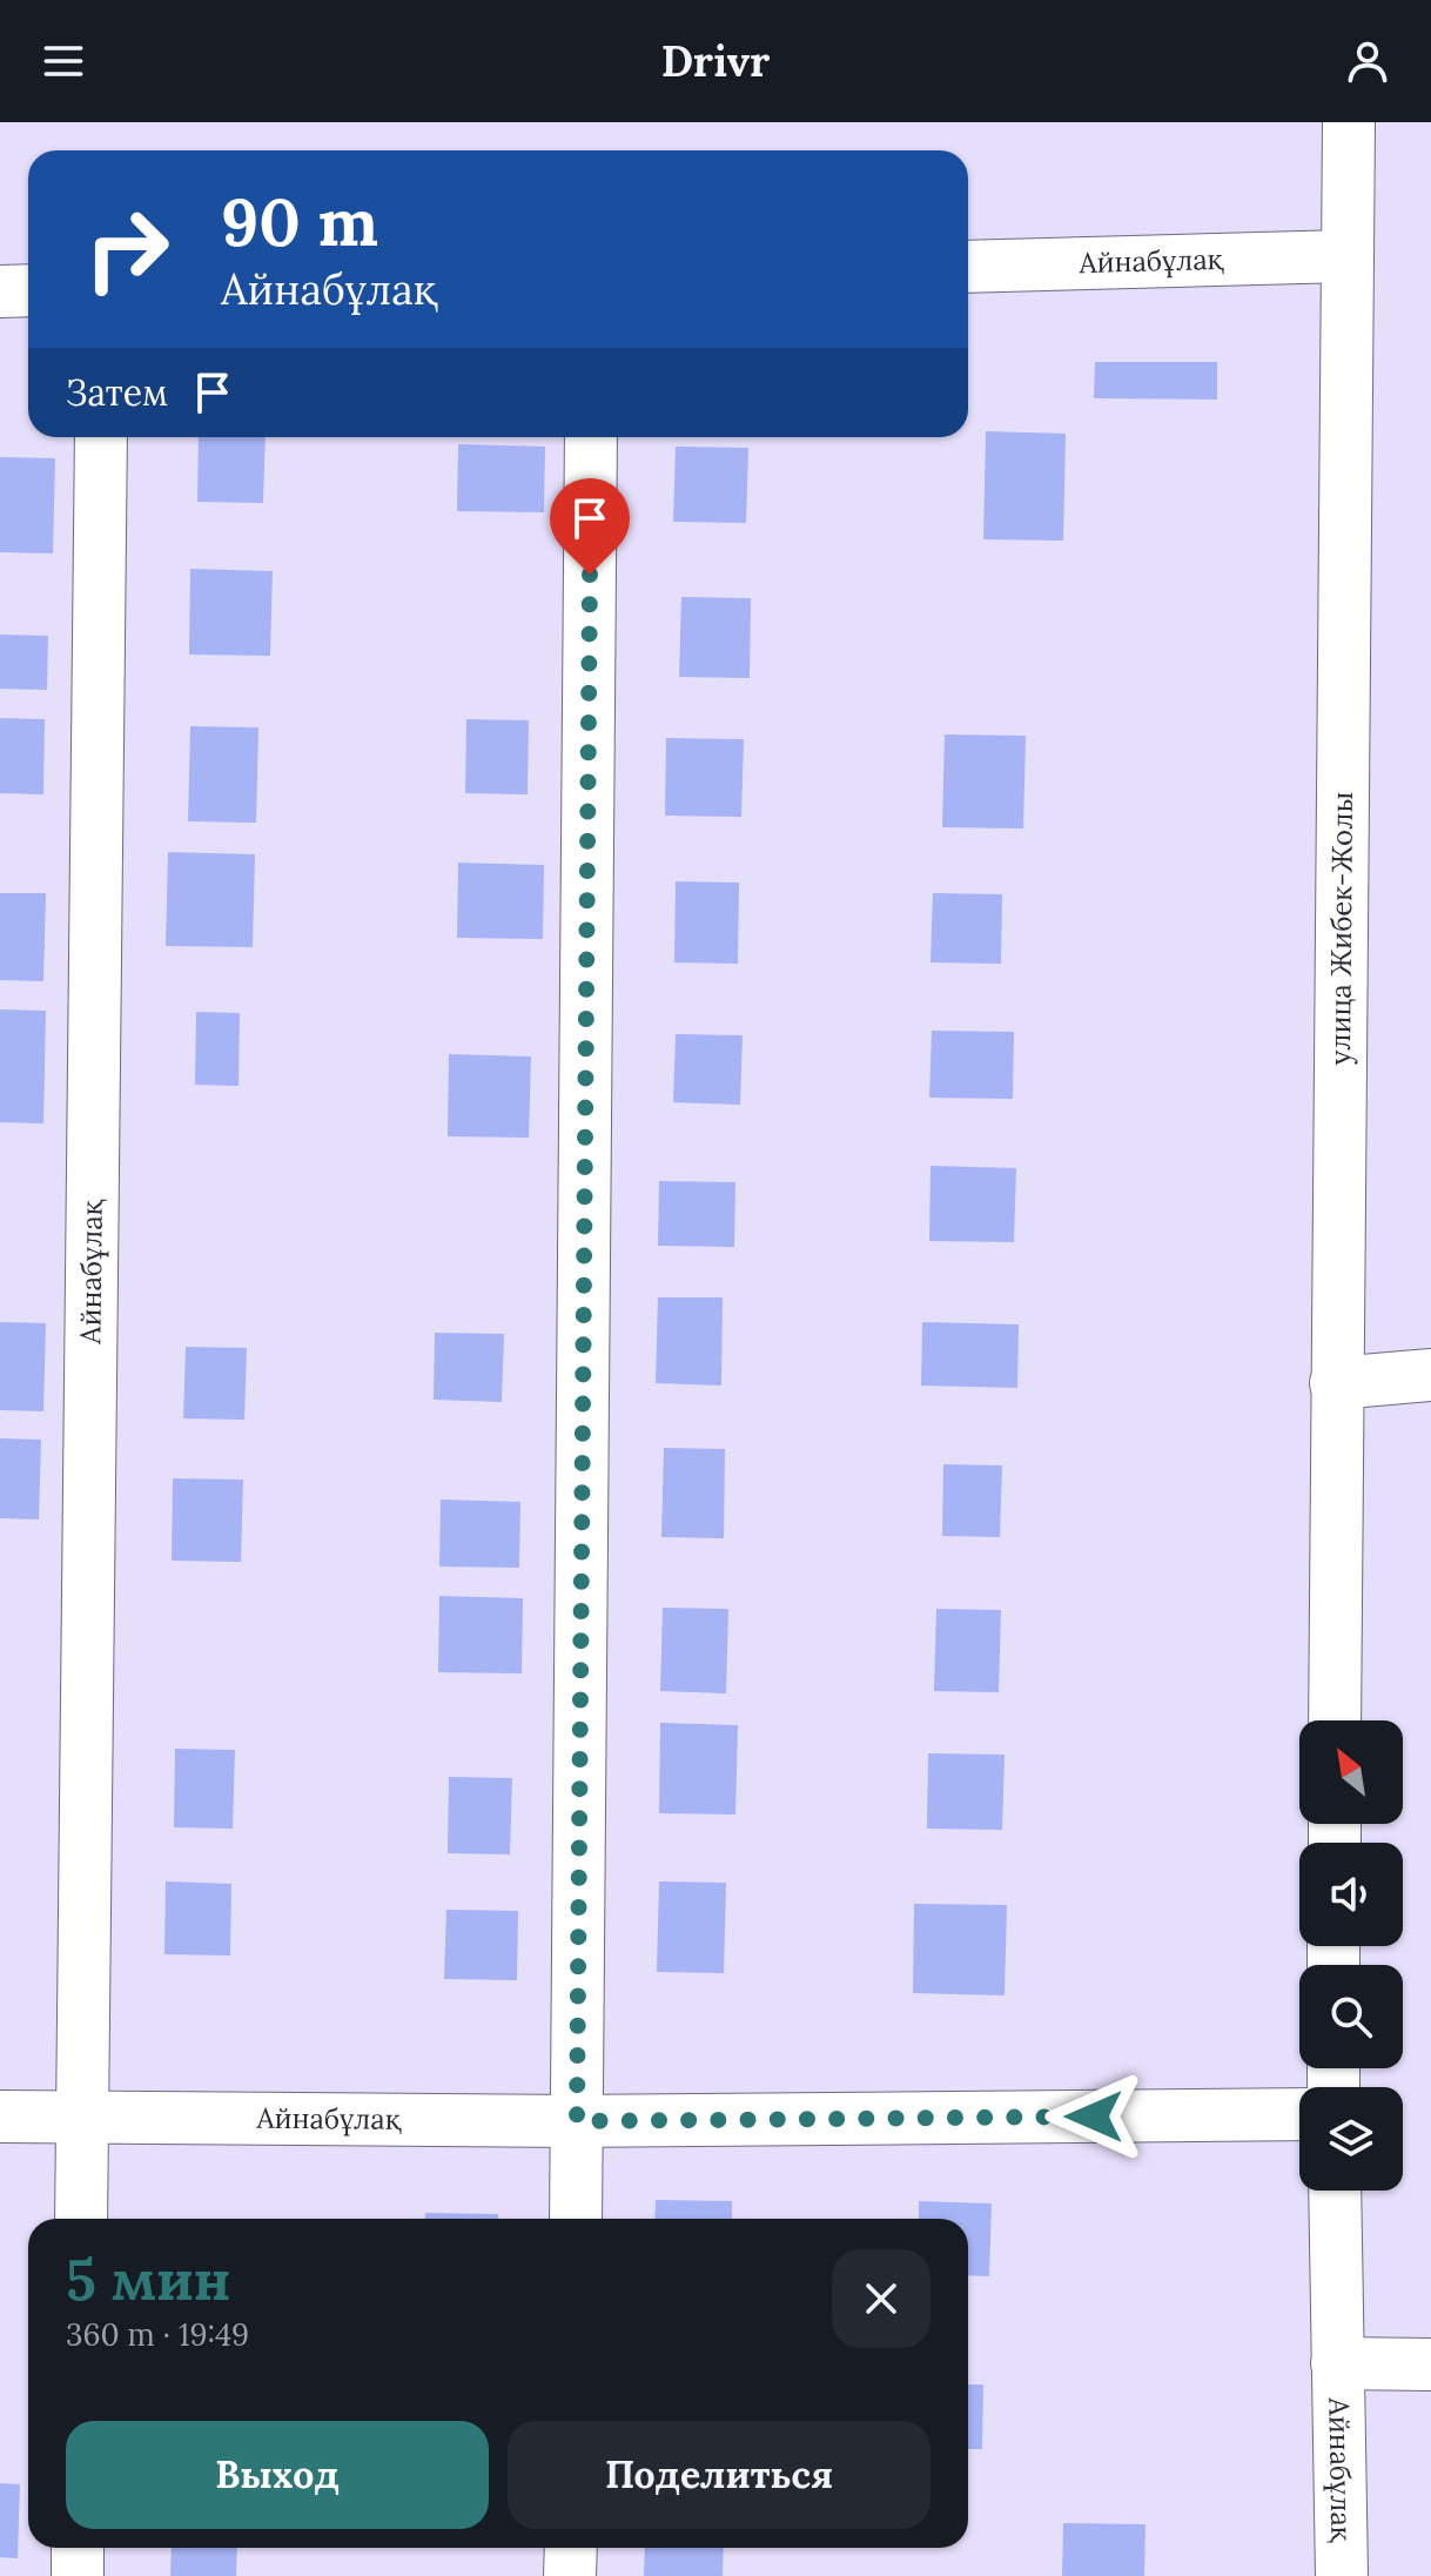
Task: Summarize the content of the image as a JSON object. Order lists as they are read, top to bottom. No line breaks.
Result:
{"streets":{"street":["Айнабұлақ","улица Жибек-Жолы"]},"crossings":[["Айнабұлақ","улица Жибек-Жолы"]],"north":"top left","page":{"header":"Drivr","turn":["90 m","Айнабұлақ"],"then":"Затем","heading":["5 мин","360 m · 19:49"],"buttons":["Выход","Поделиться"]}}
